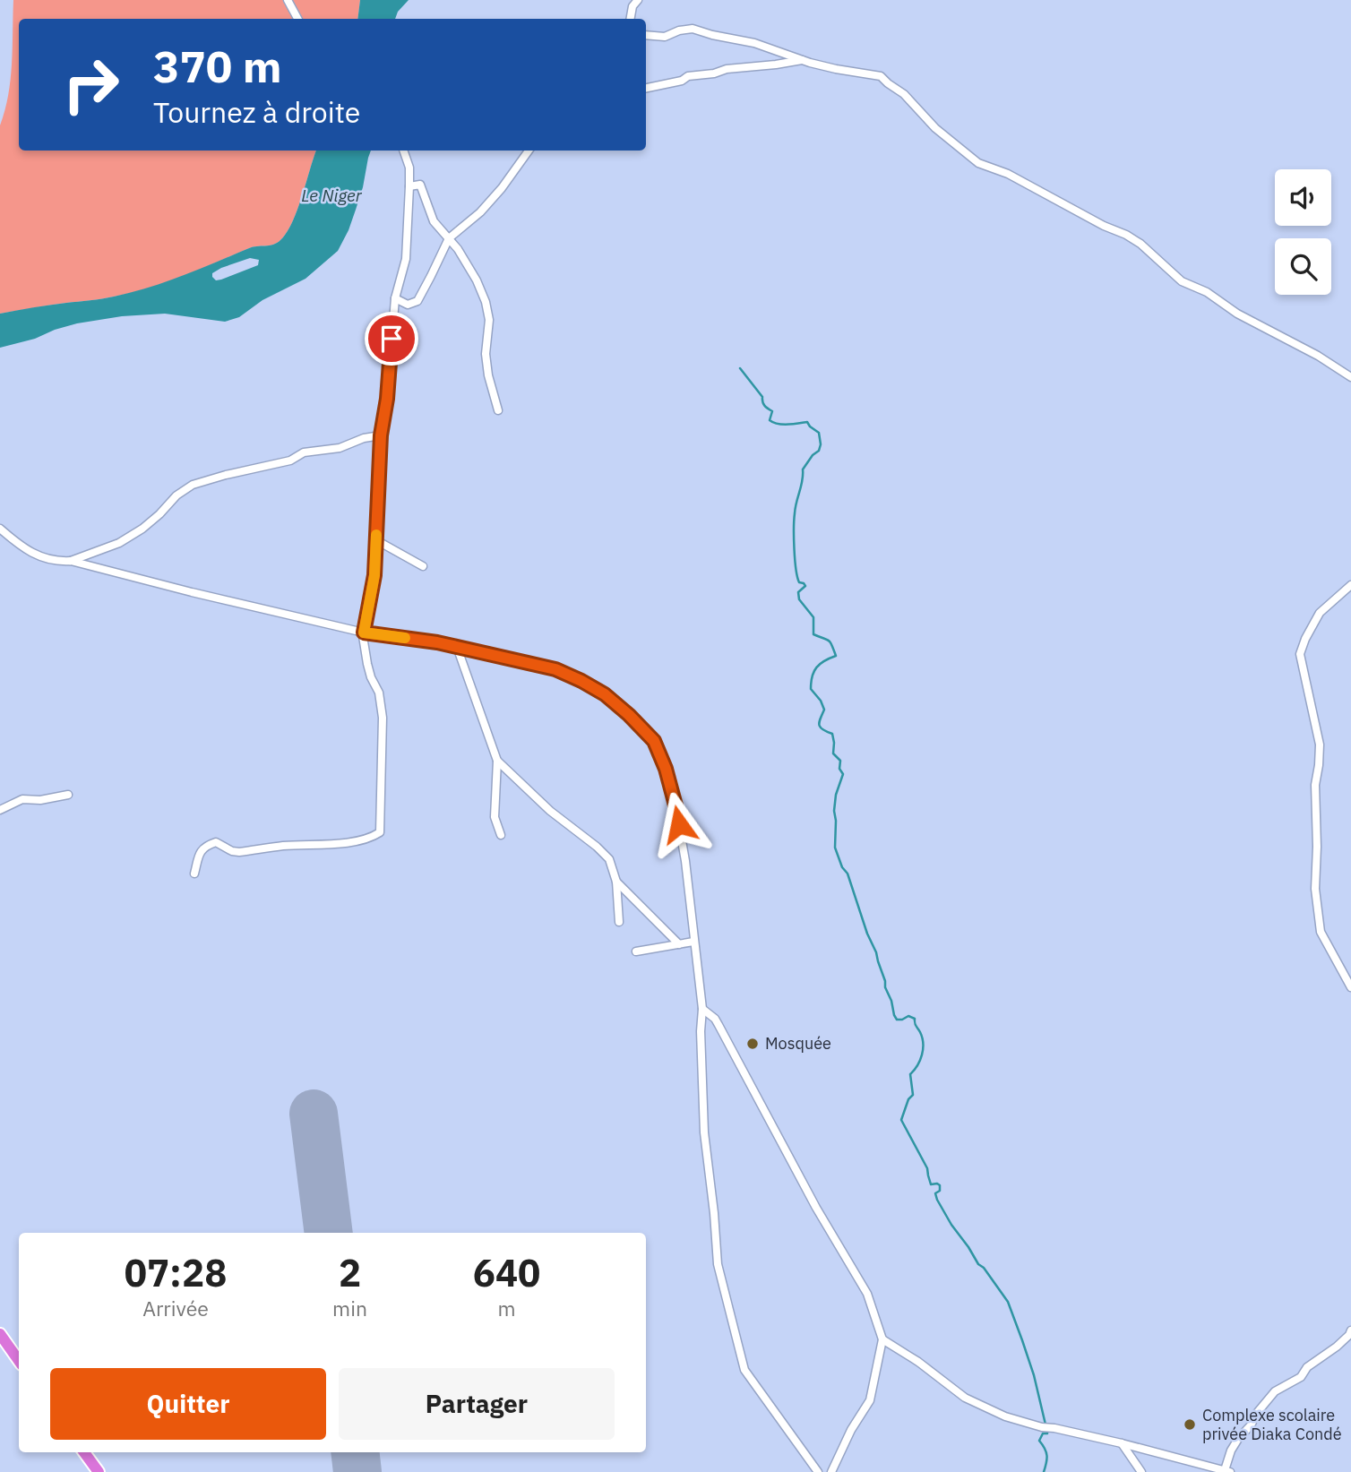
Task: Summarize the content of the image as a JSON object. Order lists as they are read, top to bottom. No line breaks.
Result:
{"water":["Le Niger"],"places":["Mosquée","Complexe scolaire privée Diaka Condé"],"page":{"turn":["370 m","Tournez à droite"],"eta":["07:28","Arrivée","2","min","640","m"],"buttons":["Quitter","Partager"]}}
